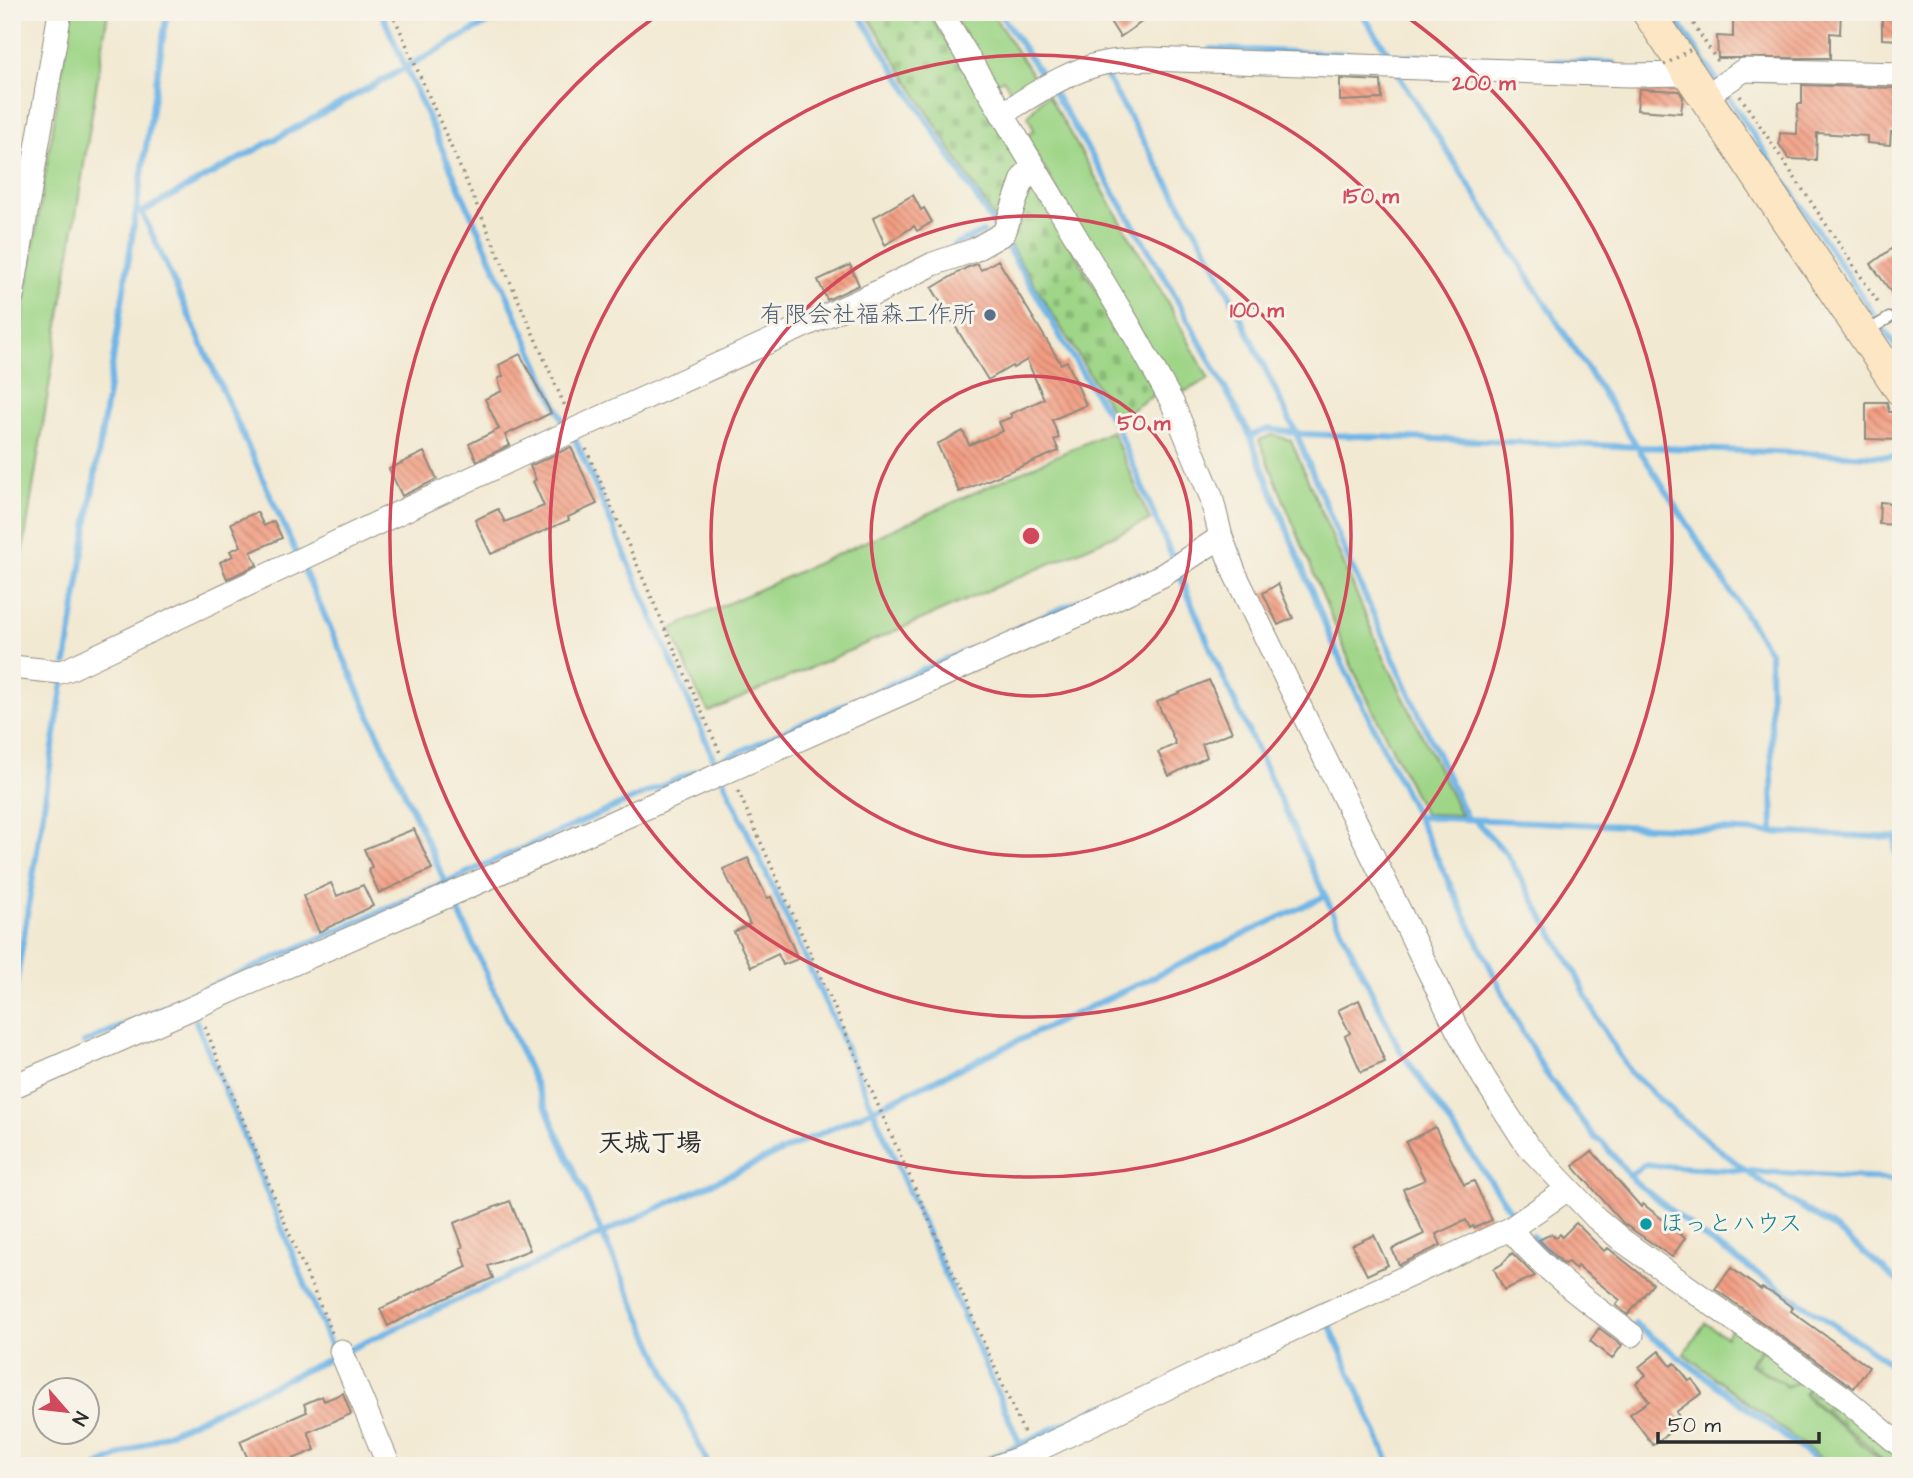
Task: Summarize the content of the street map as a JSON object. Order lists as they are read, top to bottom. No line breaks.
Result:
{"districts":["天城丁場"],"places":["有限会社福森工作所","ほっとハウス"],"scale_bar":"50 m","north":"bottom right","rings":["200 m","150 m","100 m","50 m"]}
